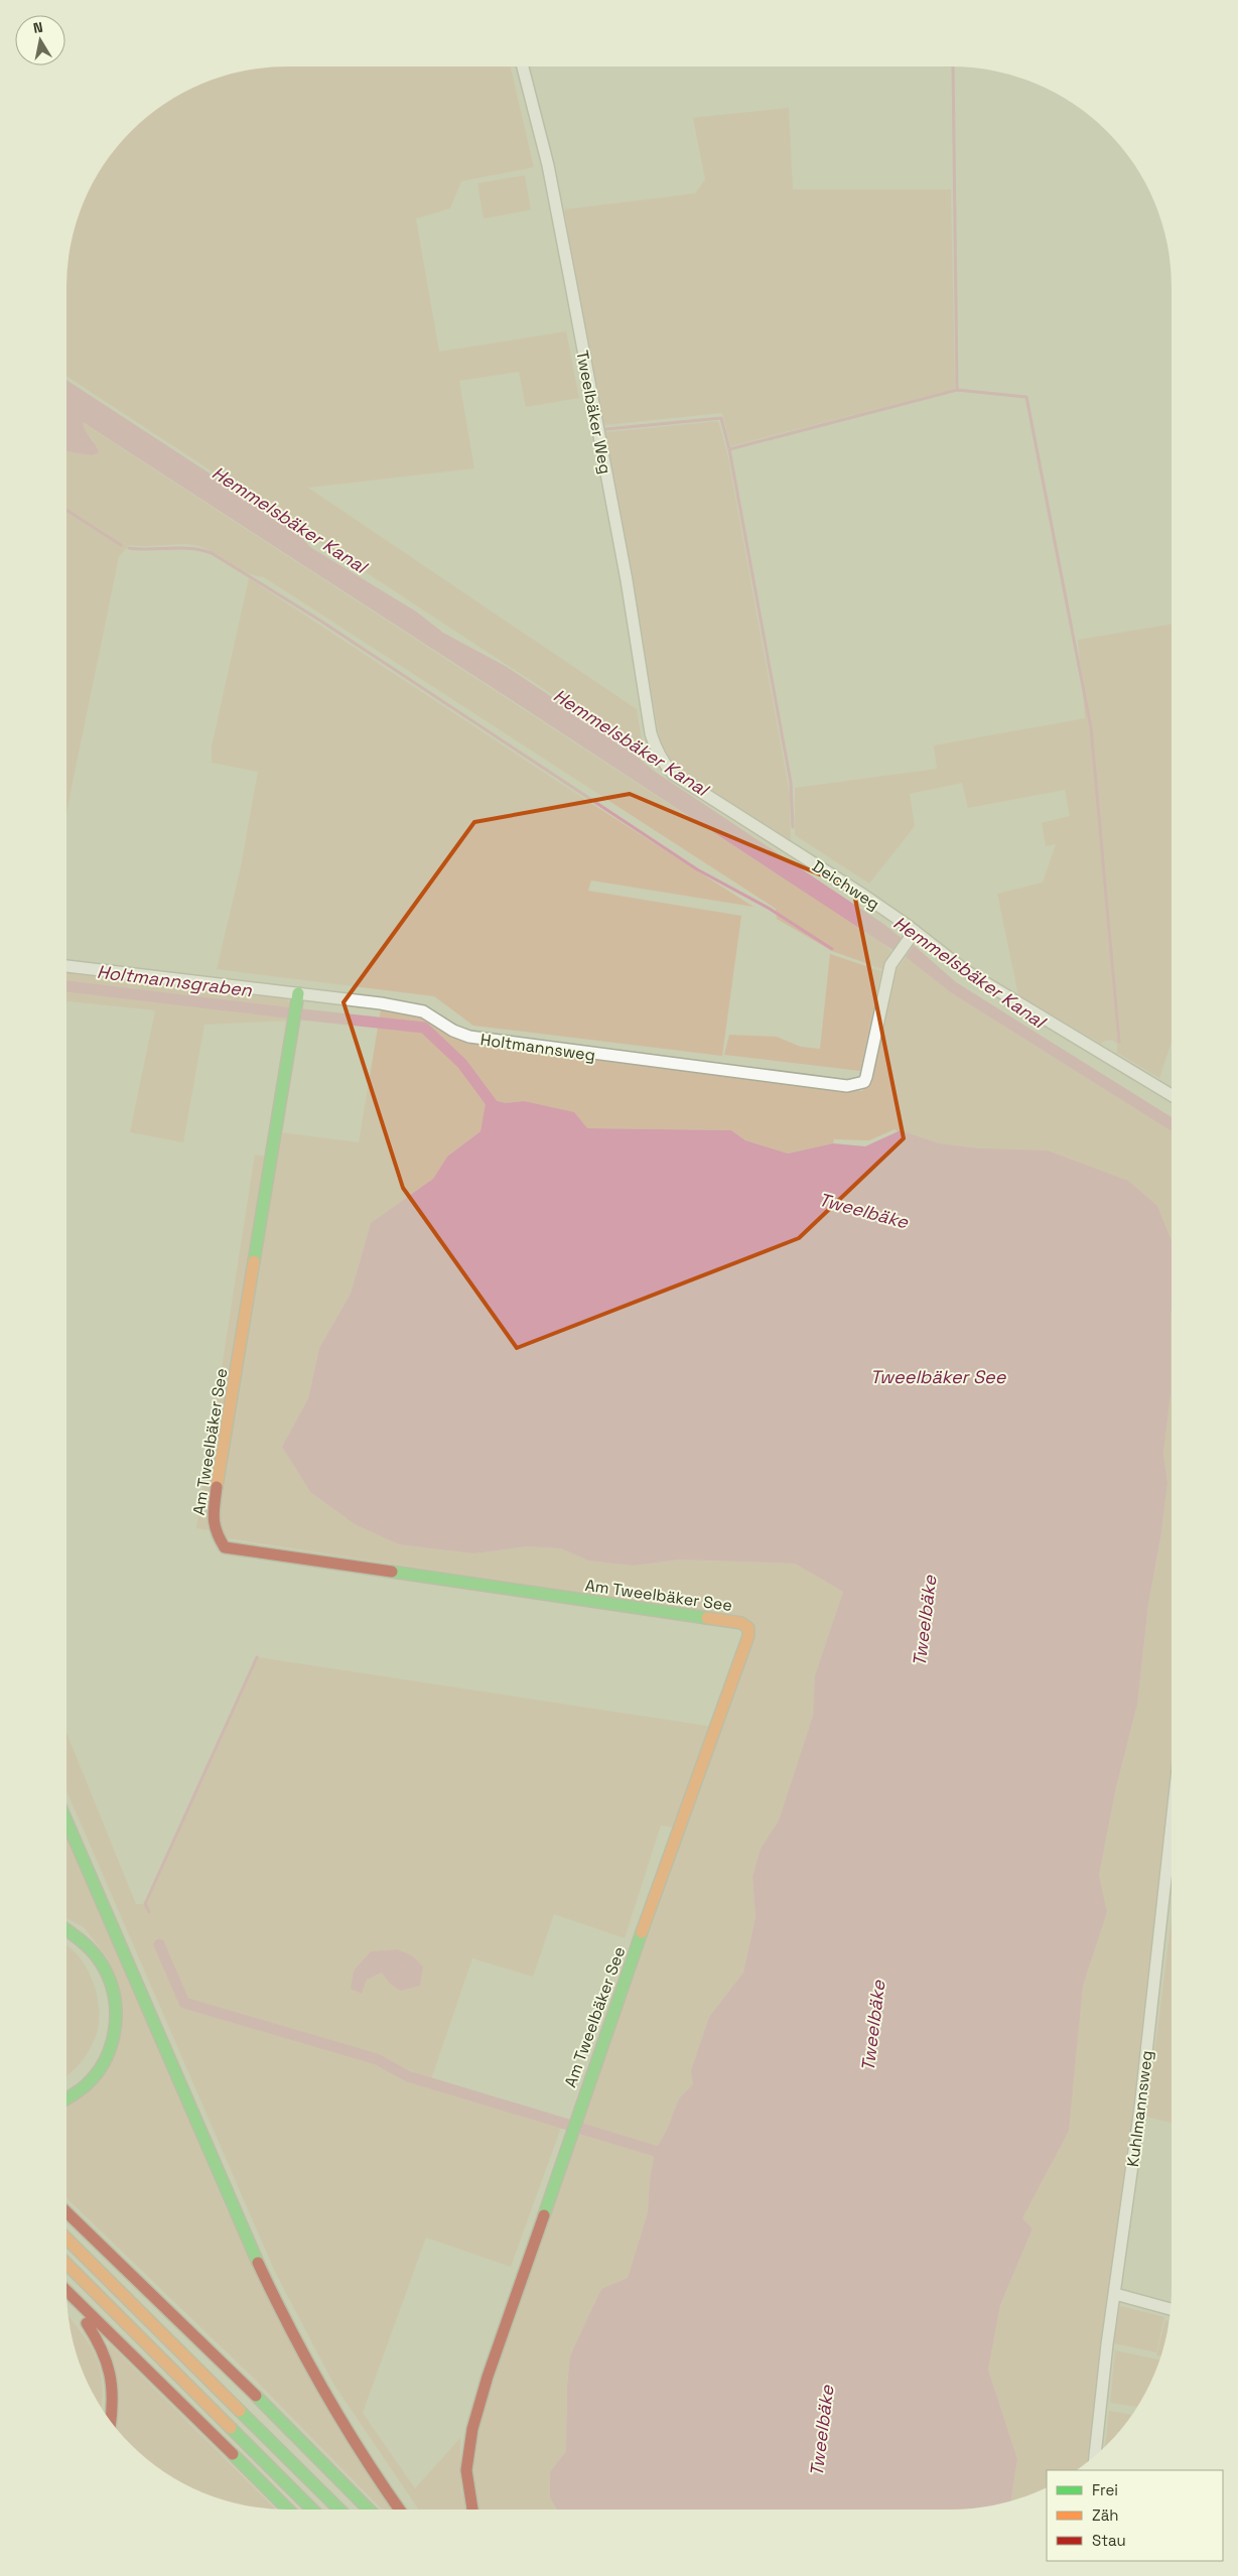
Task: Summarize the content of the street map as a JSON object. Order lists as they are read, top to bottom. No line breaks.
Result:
{"streets":{"main road":["Am Tweelbäker See"],"street":["Tweelbäker Weg","Deichweg","Holtmannsweg","Kuhlmannsweg"]},"crossings":[["Tweelbäker Weg","Deichweg"],["Deichweg","Holtmannsweg"],["Holtmannsweg","Am Tweelbäker See"]],"water":["Hemmelsbäker Kanal","Holtmannsgraben","Tweelbäke","Tweelbäker See"],"legend":["Frei","Zäh","Stau"],"north":"top"}
